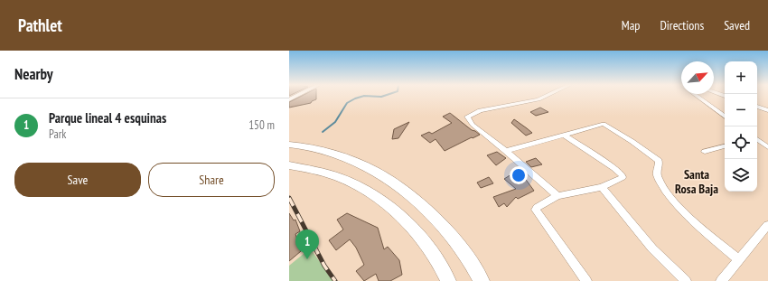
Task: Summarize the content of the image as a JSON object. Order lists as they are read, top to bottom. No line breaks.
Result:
{"districts":["Santa Rosa Baja"],"north":"top right","page":{"header":"Pathlet","nav":["Map","Directions","Saved"],"heading":"Nearby","map_buttons":["+","−"],"list":[{"mark":"1","name":"Parque lineal 4 esquinas","note":"Park","value":"150 m"}],"buttons":["Save","Share"],"pins":"1"}}
